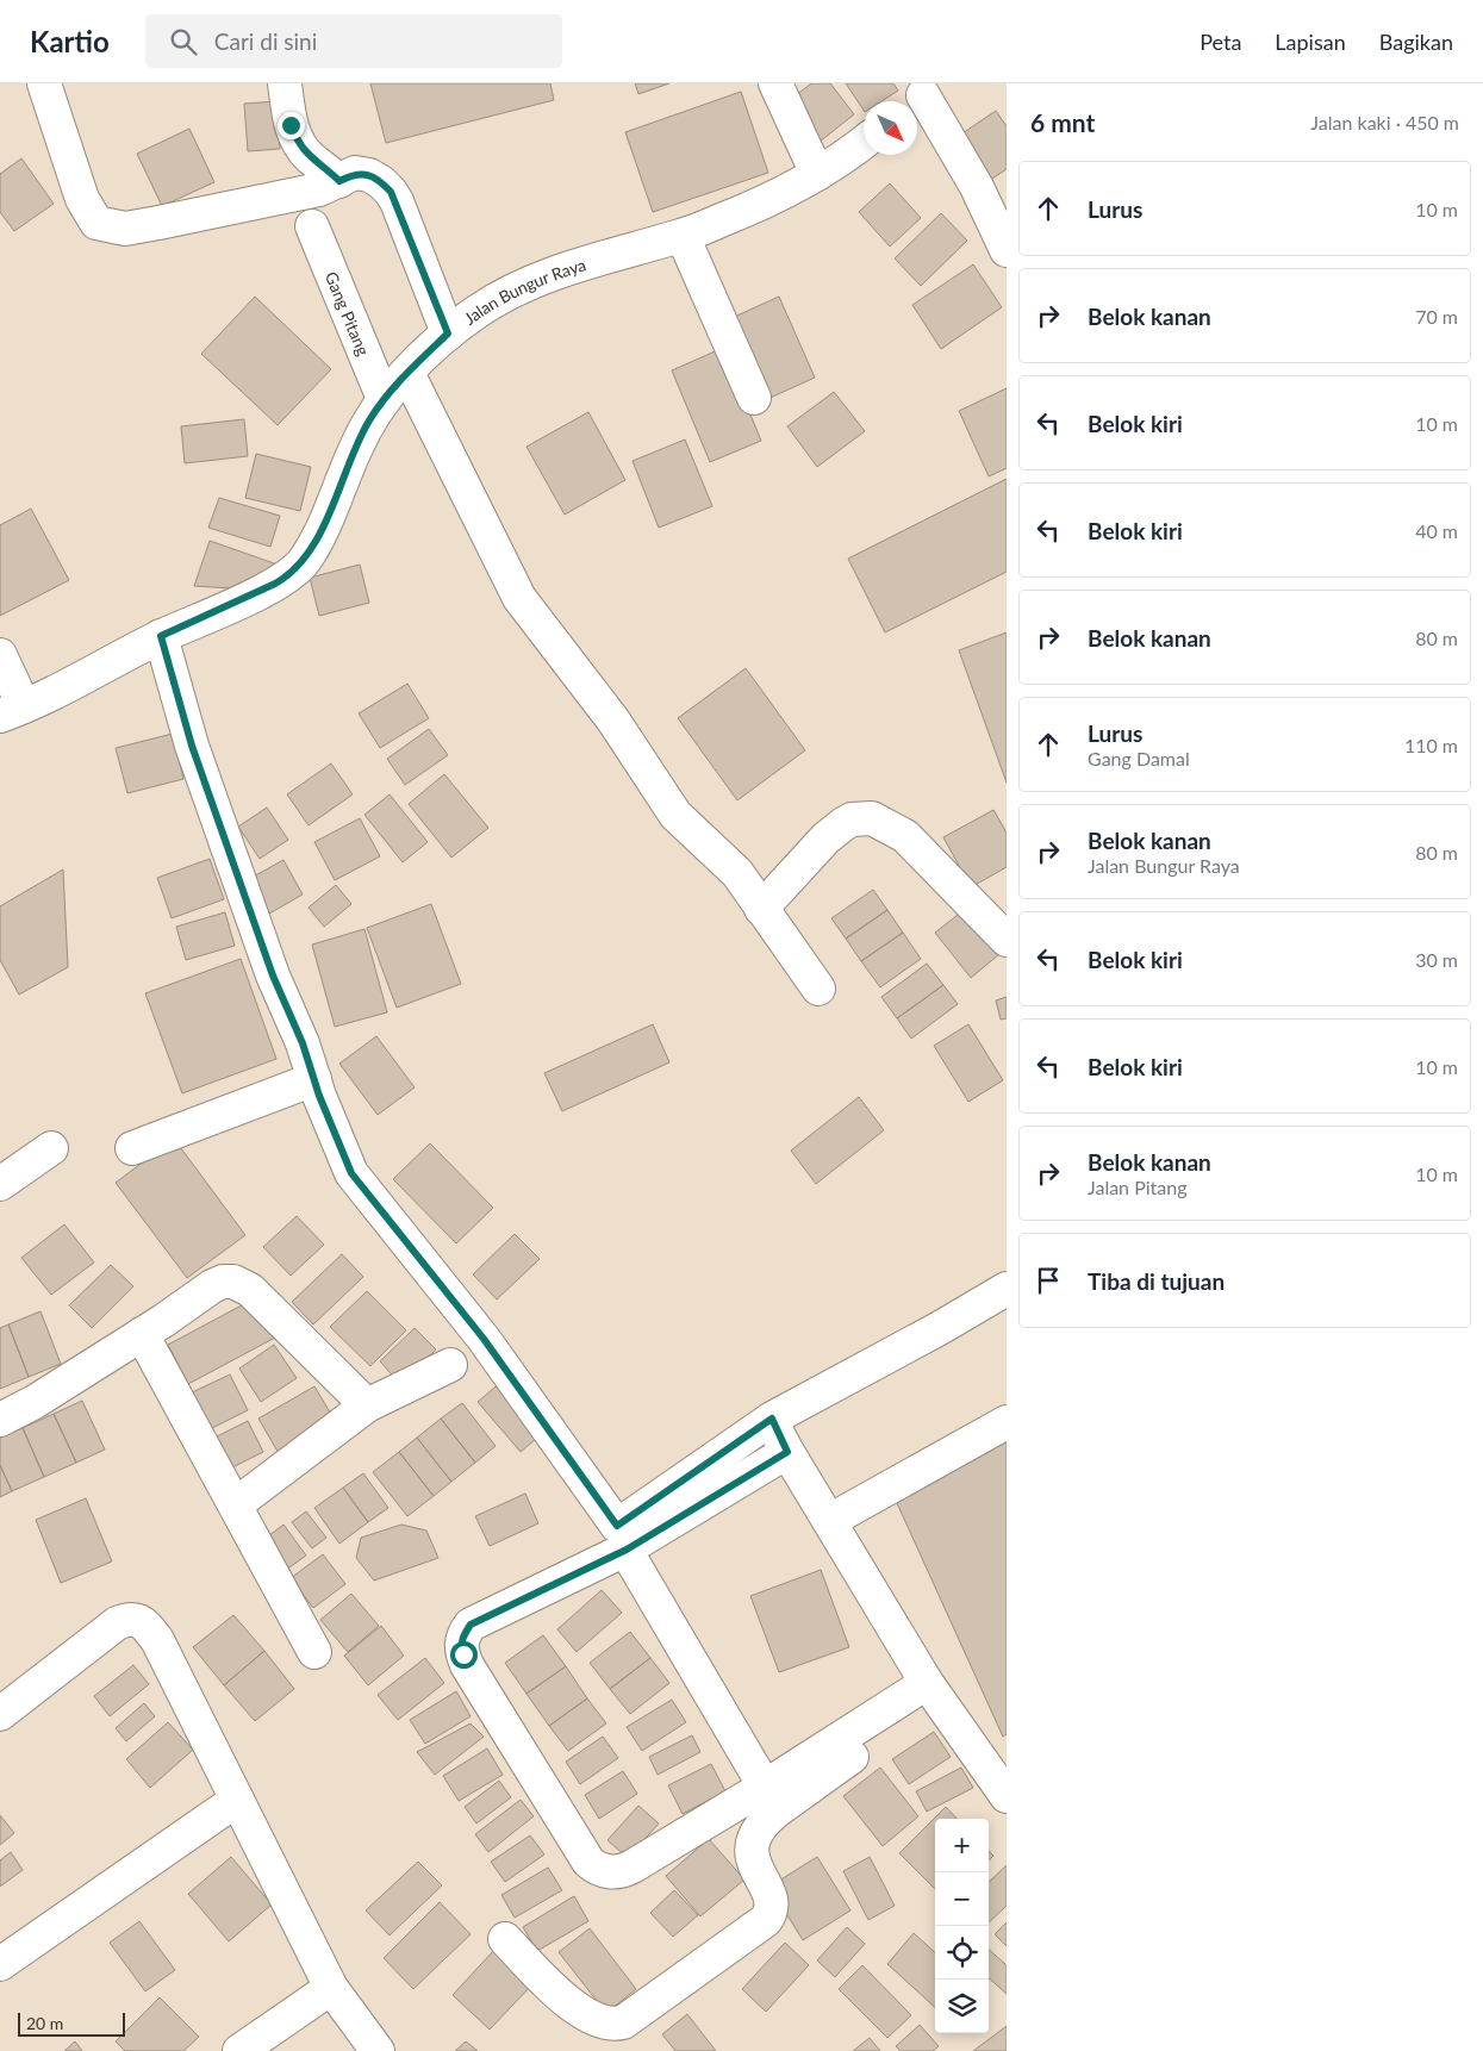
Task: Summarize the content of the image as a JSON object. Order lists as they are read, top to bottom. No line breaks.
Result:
{"streets":{"street":["Jalan Bungur Raya","Gang Pitang"]},"crossings":[["Jalan Bungur Raya","Gang Pitang"]],"scale_bar":"20 m","north":"bottom right","page":{"header":"Kartio","search":"Cari di sini","nav":["Peta","Lapisan","Bagikan"],"heading":["6 mnt","Jalan kaki · 450 m"],"list":[["Lurus","10 m"],["Belok kanan","70 m"],["Belok kiri","10 m"],["Belok kiri","40 m"],["Belok kanan","80 m"],["Lurus","Gang Damal","110 m"],["Belok kanan","Jalan Bungur Raya","80 m"],["Belok kiri","30 m"],["Belok kiri","10 m"],["Belok kanan","Jalan Pitang","10 m"],"Tiba di tujuan"],"map_buttons":["+","−"],"scale":"20 m"}}
